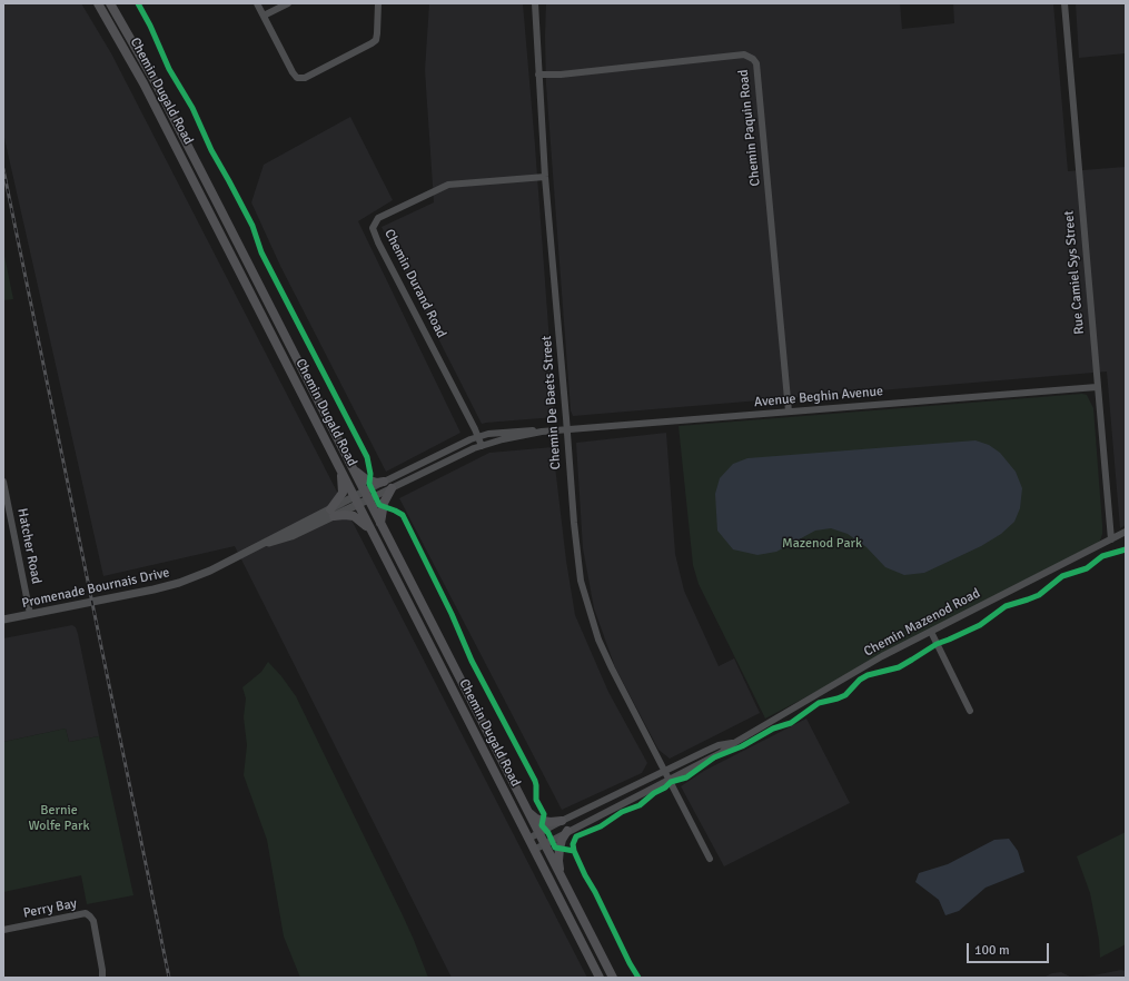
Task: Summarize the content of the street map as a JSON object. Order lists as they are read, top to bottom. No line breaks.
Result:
{"streets":{"main road":["Chemin Dugald Road"],"street":["Chemin Paquin Road","Rue Camiel Sys Street","Chemin Durand Road","Avenue Beghin Avenue","Chemin De Baets Street","Hatcher Road","Promenade Bournais Drive","Chemin Mazenod Road","Perry Bay"]},"crossings":[["Chemin Dugald Road","Avenue Beghin Avenue"],["Chemin Dugald Road","Chemin Mazenod Road"],["Chemin Paquin Road","Avenue Beghin Avenue"],["Chemin Paquin Road","Chemin De Baets Street"],["Rue Camiel Sys Street","Avenue Beghin Avenue"],["Rue Camiel Sys Street","Chemin Mazenod Road"],["Chemin Durand Road","Avenue Beghin Avenue"],["Chemin Durand Road","Chemin De Baets Street"],["Avenue Beghin Avenue","Chemin De Baets Street"],["Chemin De Baets Street","Chemin Mazenod Road"],["Hatcher Road","Promenade Bournais Drive"]],"parks":["Mazenod Park","Bernie Wolfe Park"],"scale_bar":"100 m"}
